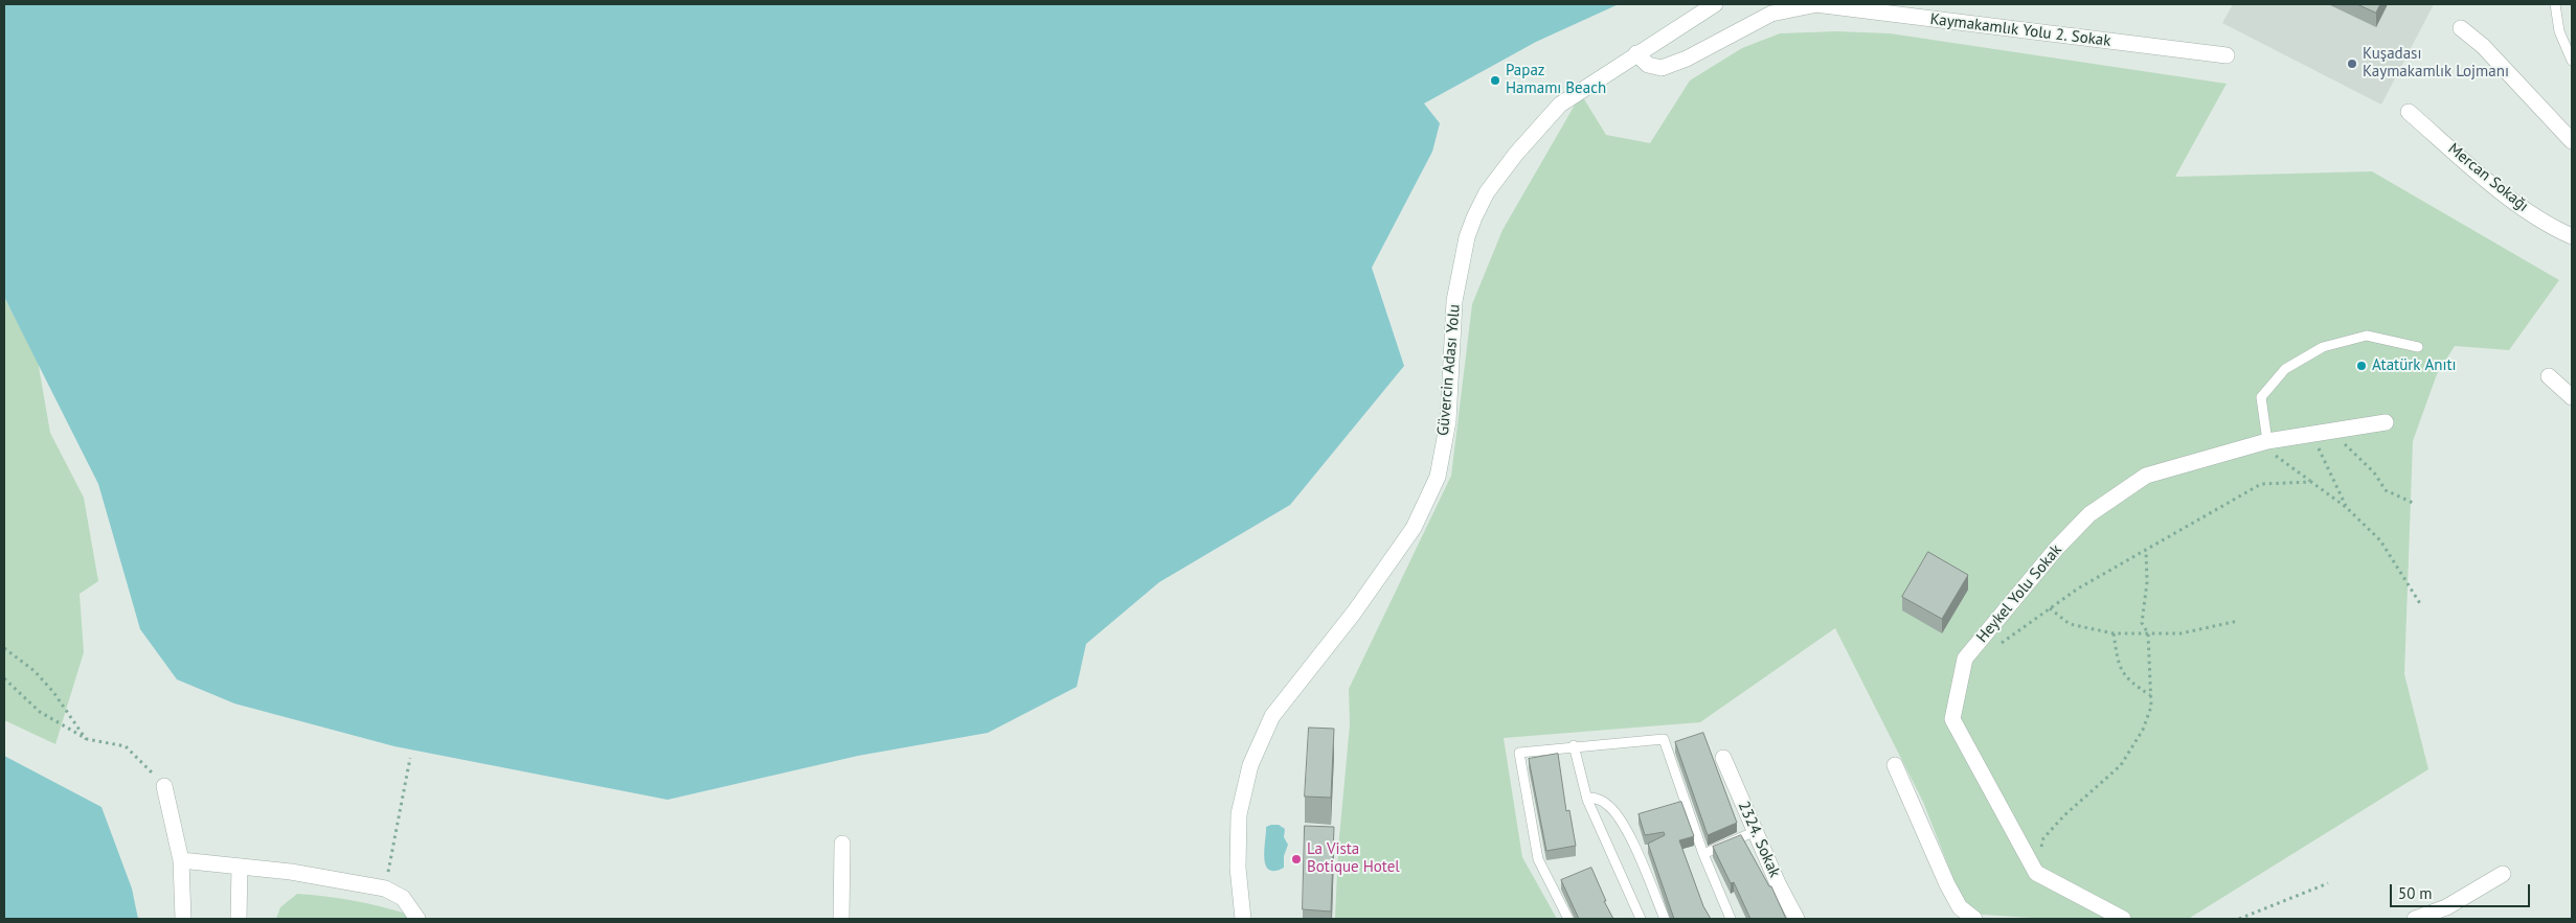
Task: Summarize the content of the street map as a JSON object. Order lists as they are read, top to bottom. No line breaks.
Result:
{"streets":{"street":["Kaymakamlık Yolu 2. Sokak","Mercan Sokağı","Güvercin Adası Yolu","Heykel Yolu Sokak","2324. Sokak"]},"crossings":[["Kaymakamlık Yolu 2. Sokak","Güvercin Adası Yolu"]],"places":["Kuşadası Kaymakamlık Lojmanı","Papaz Hamamı Beach","Atatürk Anıtı","La Vista Botique Hotel"],"scale_bar":"50 m"}
